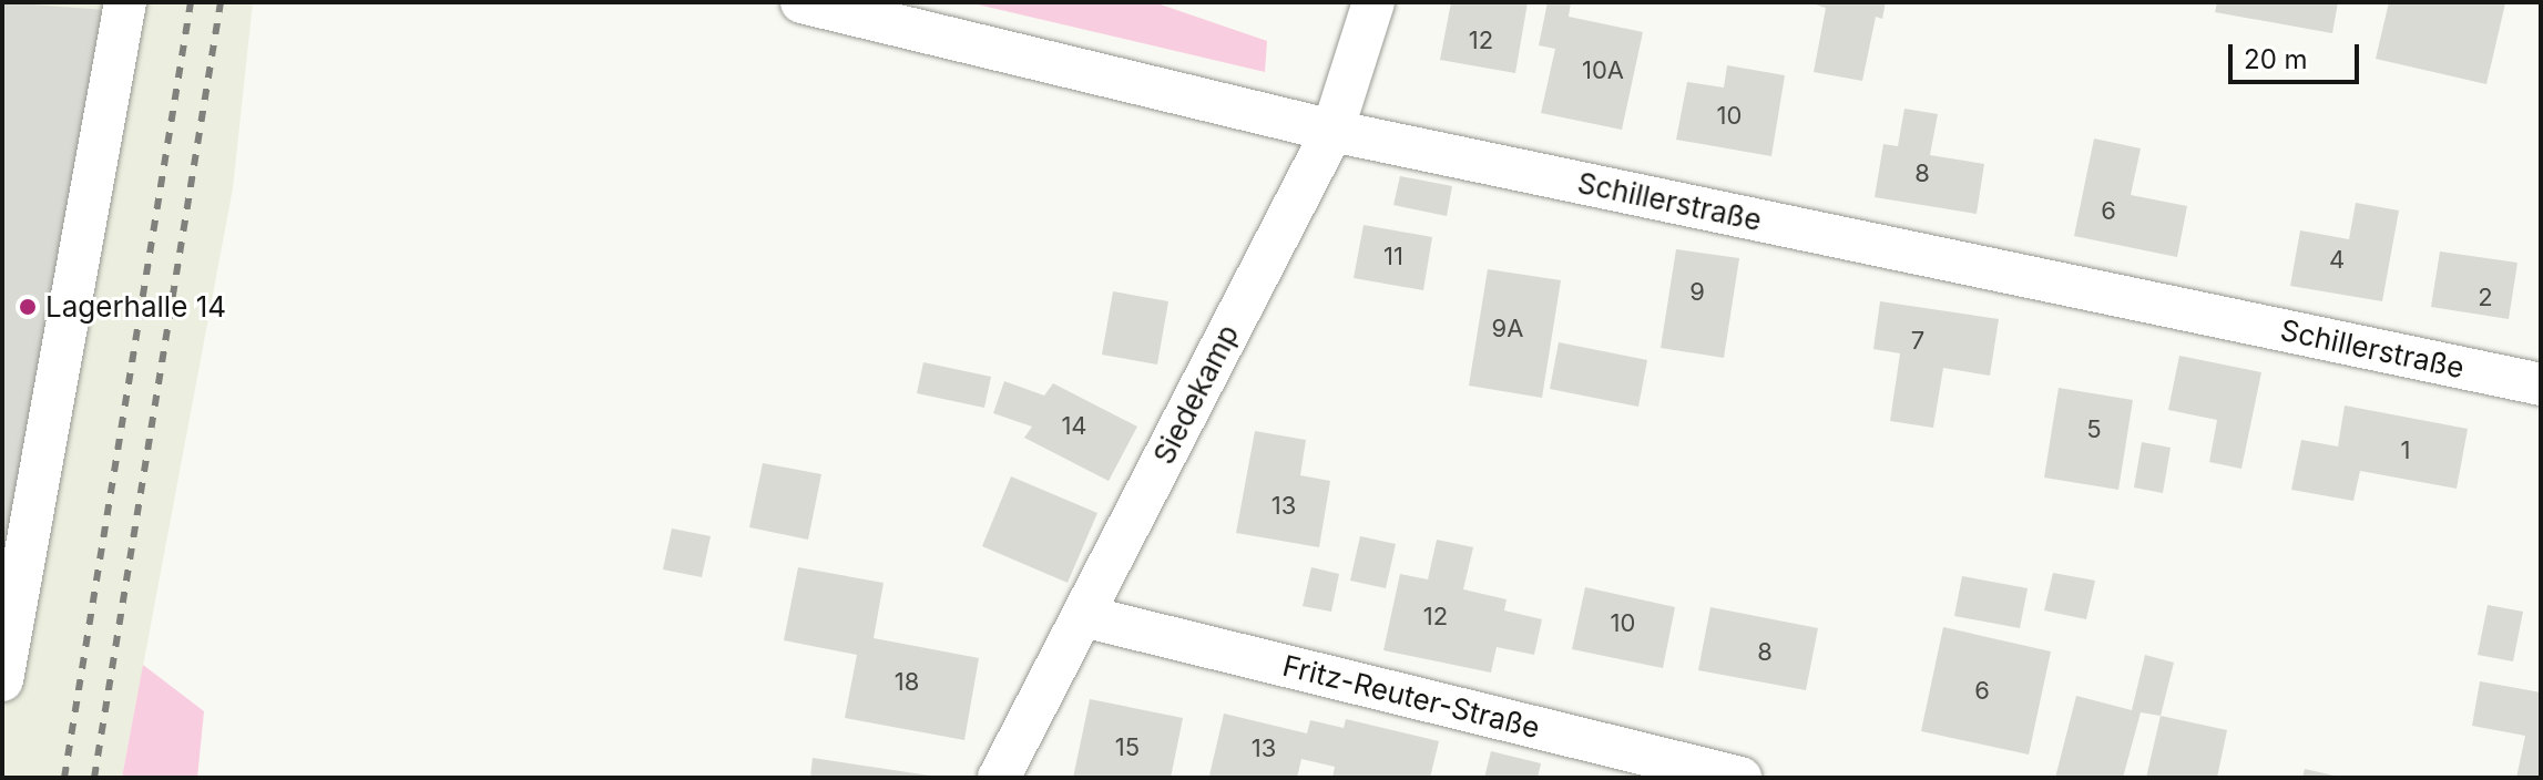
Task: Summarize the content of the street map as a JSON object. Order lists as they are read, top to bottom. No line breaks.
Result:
{"streets":{"street":["Schillerstraße","Siedekamp","Fritz-Reuter-Straße"]},"crossings":[["Schillerstraße","Siedekamp"],["Siedekamp","Fritz-Reuter-Straße"]],"places":["Lagerhalle 14"],"house_numbers":["12","10A","10","8","6","11","4","9","2","9A","7","14","5","1","13","12","10","8","18","6","15","13"],"scale_bar":"20 m"}
